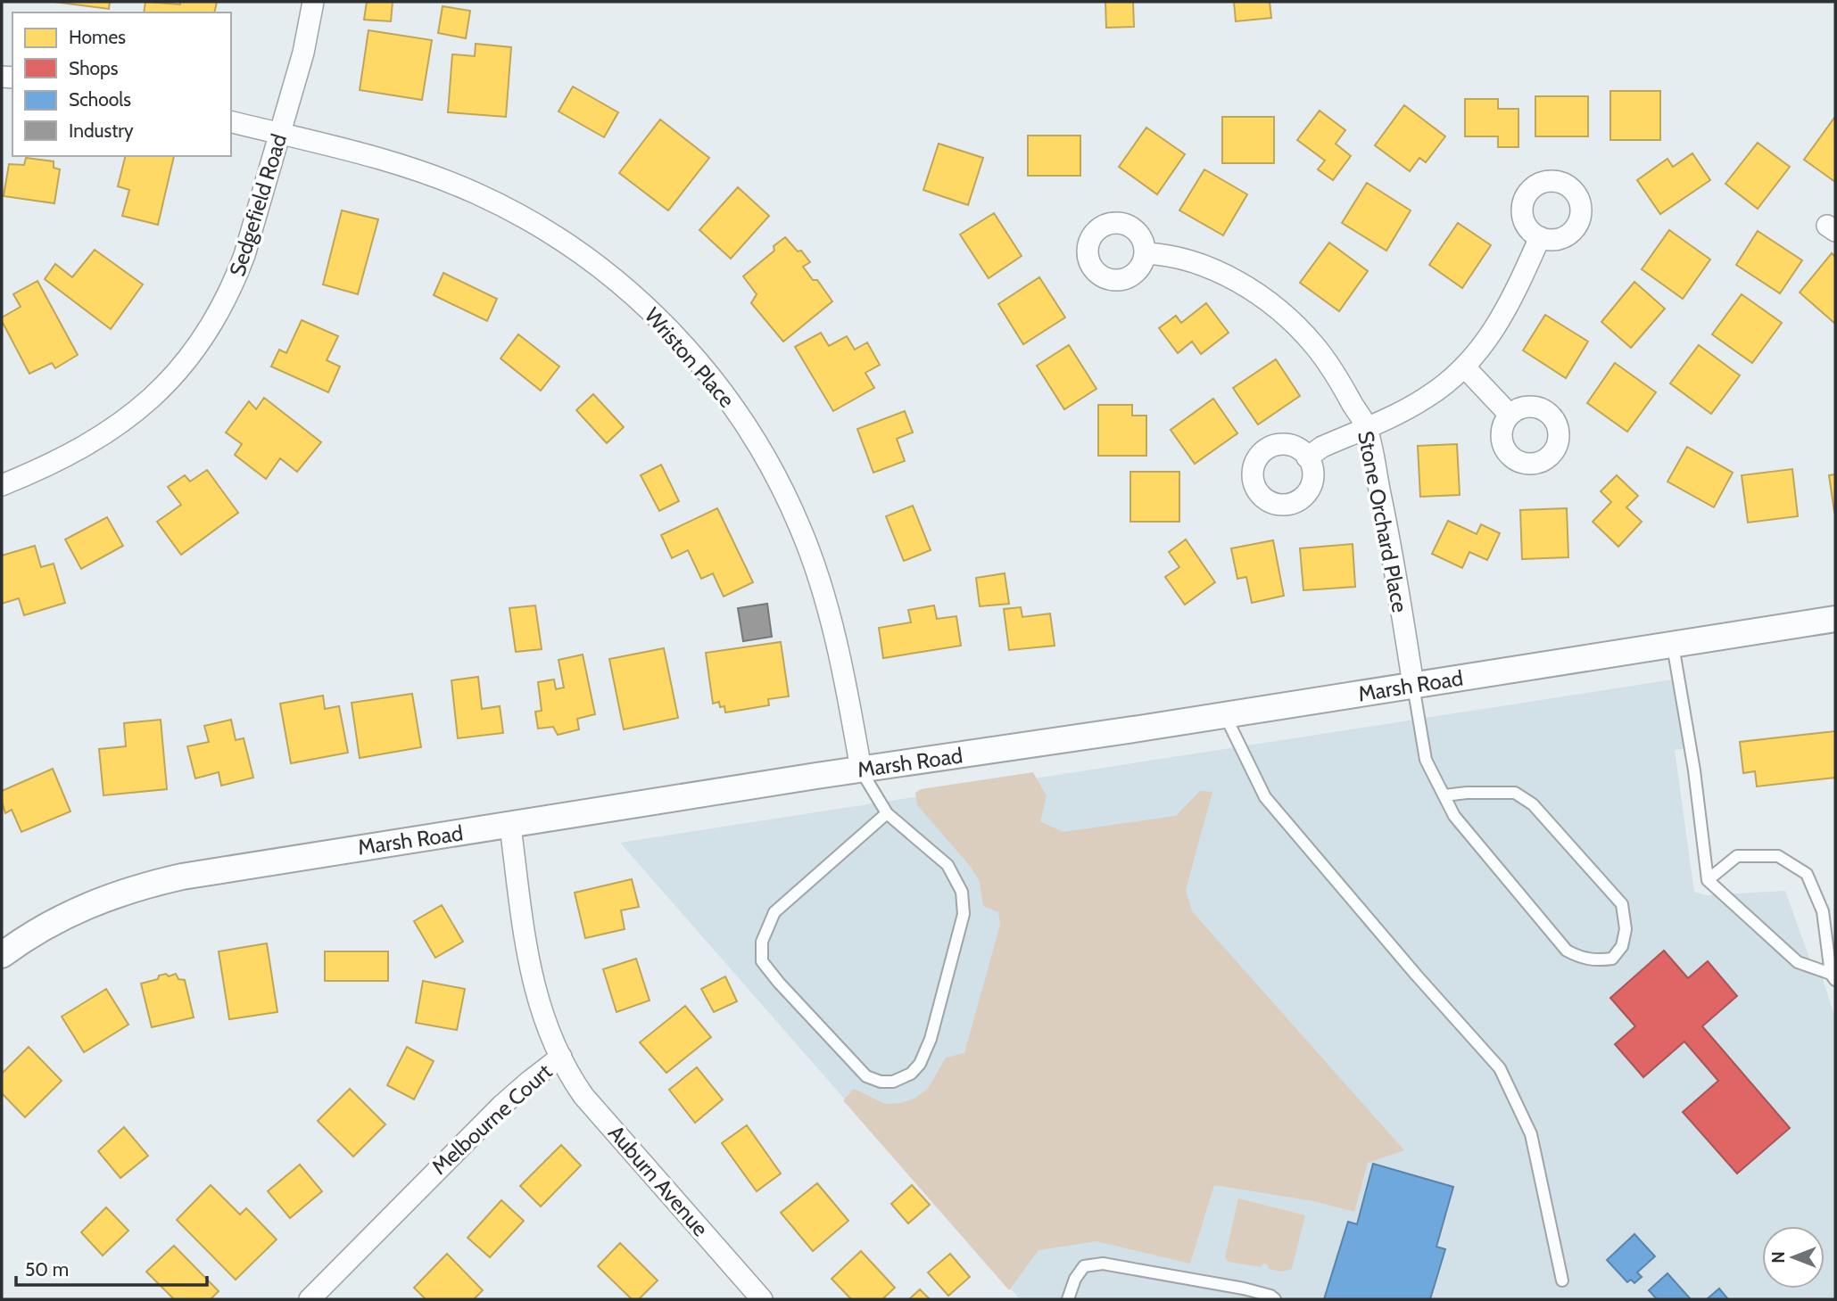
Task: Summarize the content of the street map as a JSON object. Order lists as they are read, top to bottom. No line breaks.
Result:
{"streets":{"street":["Sedgefield Road","Wriston Place","Stone Orchard Place","Marsh Road","Melbourne Court","Auburn Avenue"]},"crossings":[["Sedgefield Road","Wriston Place"],["Wriston Place","Marsh Road"],["Stone Orchard Place","Marsh Road"],["Marsh Road","Melbourne Court"],["Melbourne Court","Auburn Avenue"]],"legend":["Homes","Shops","Schools","Industry"],"scale_bar":"50 m","north":"left"}
